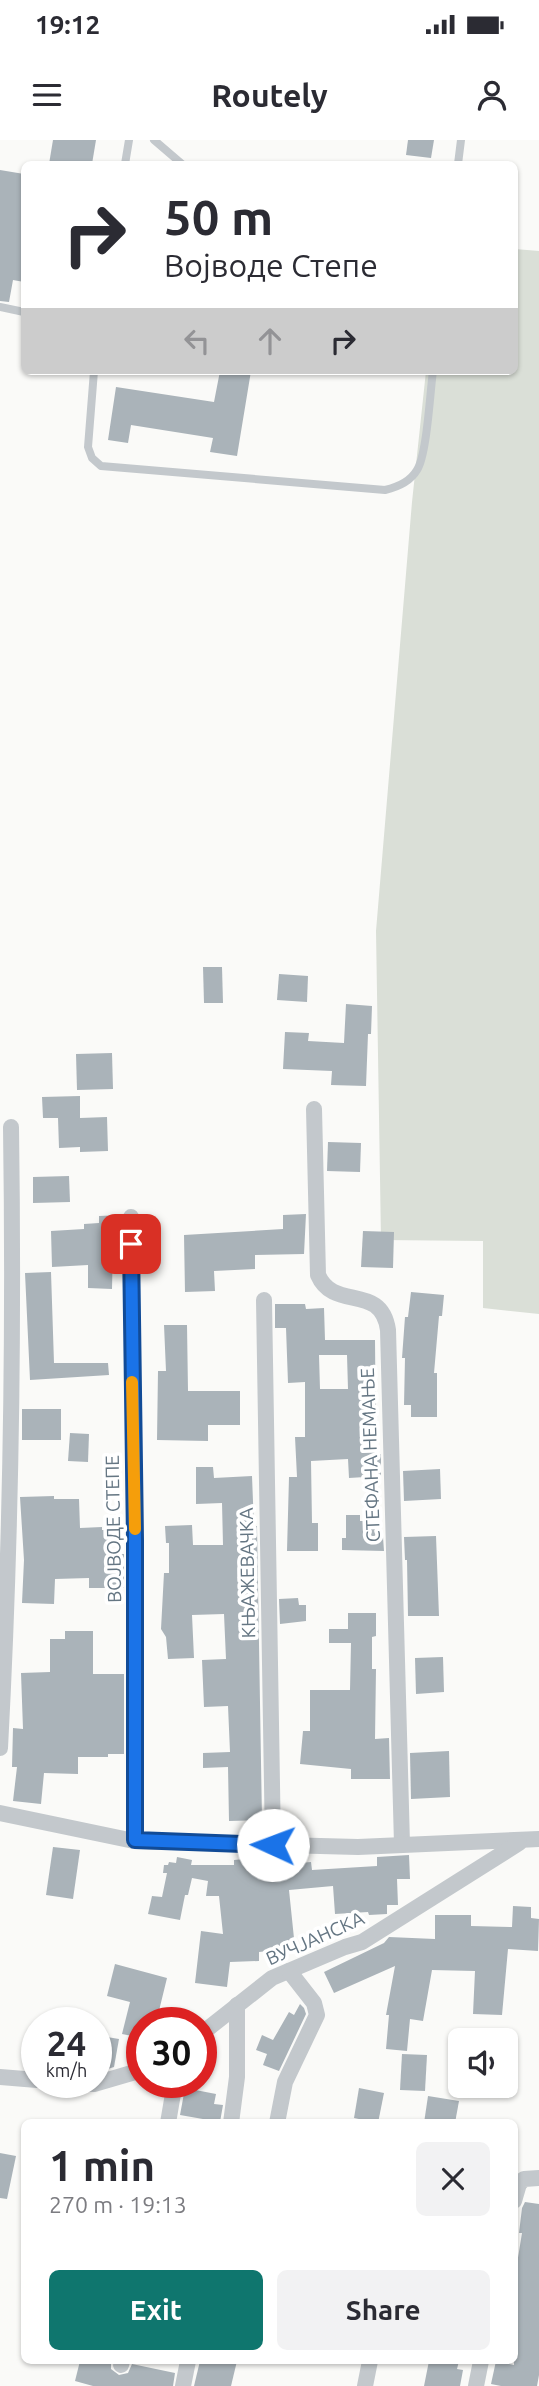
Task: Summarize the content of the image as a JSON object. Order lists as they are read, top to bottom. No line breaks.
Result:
{"streets":{"street":["СТЕФАНА НЕМАЊЕ","ВОЈВОДЕ СТЕПЕ","КЊАЖЕВАЧКА","ВУЧЈАНСКА"]},"page":{"status":"19:12","header":"Routely","turn":["50 m","Војводе Степе"],"speed":"24 km/h","limit":"30","heading":["1 min","270 m · 19:13"],"buttons":["Exit","Share"]}}
